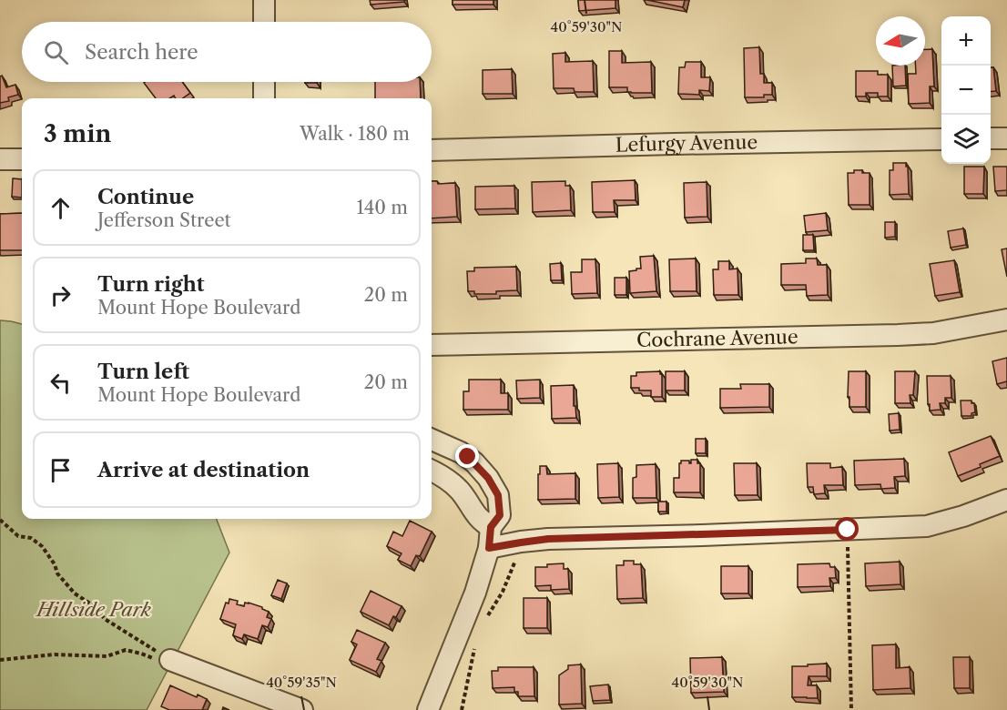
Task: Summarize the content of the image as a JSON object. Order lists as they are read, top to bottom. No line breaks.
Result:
{"streets":{"street":["Lefurgy Avenue","Cochrane Avenue"]},"parks":["Hillside Park"],"north":"left","page":{"map_buttons":["+","−"],"search":"Search here","heading":["3 min","Walk · 180 m"],"list":[["Continue","Jefferson Street","140 m"],["Turn right","Mount Hope Boulevard","20 m"],["Turn left","Mount Hope Boulevard","20 m"],"Arrive at destination"]},"coordinates":["40°59'30\"N","40°59'35\"N"]}
